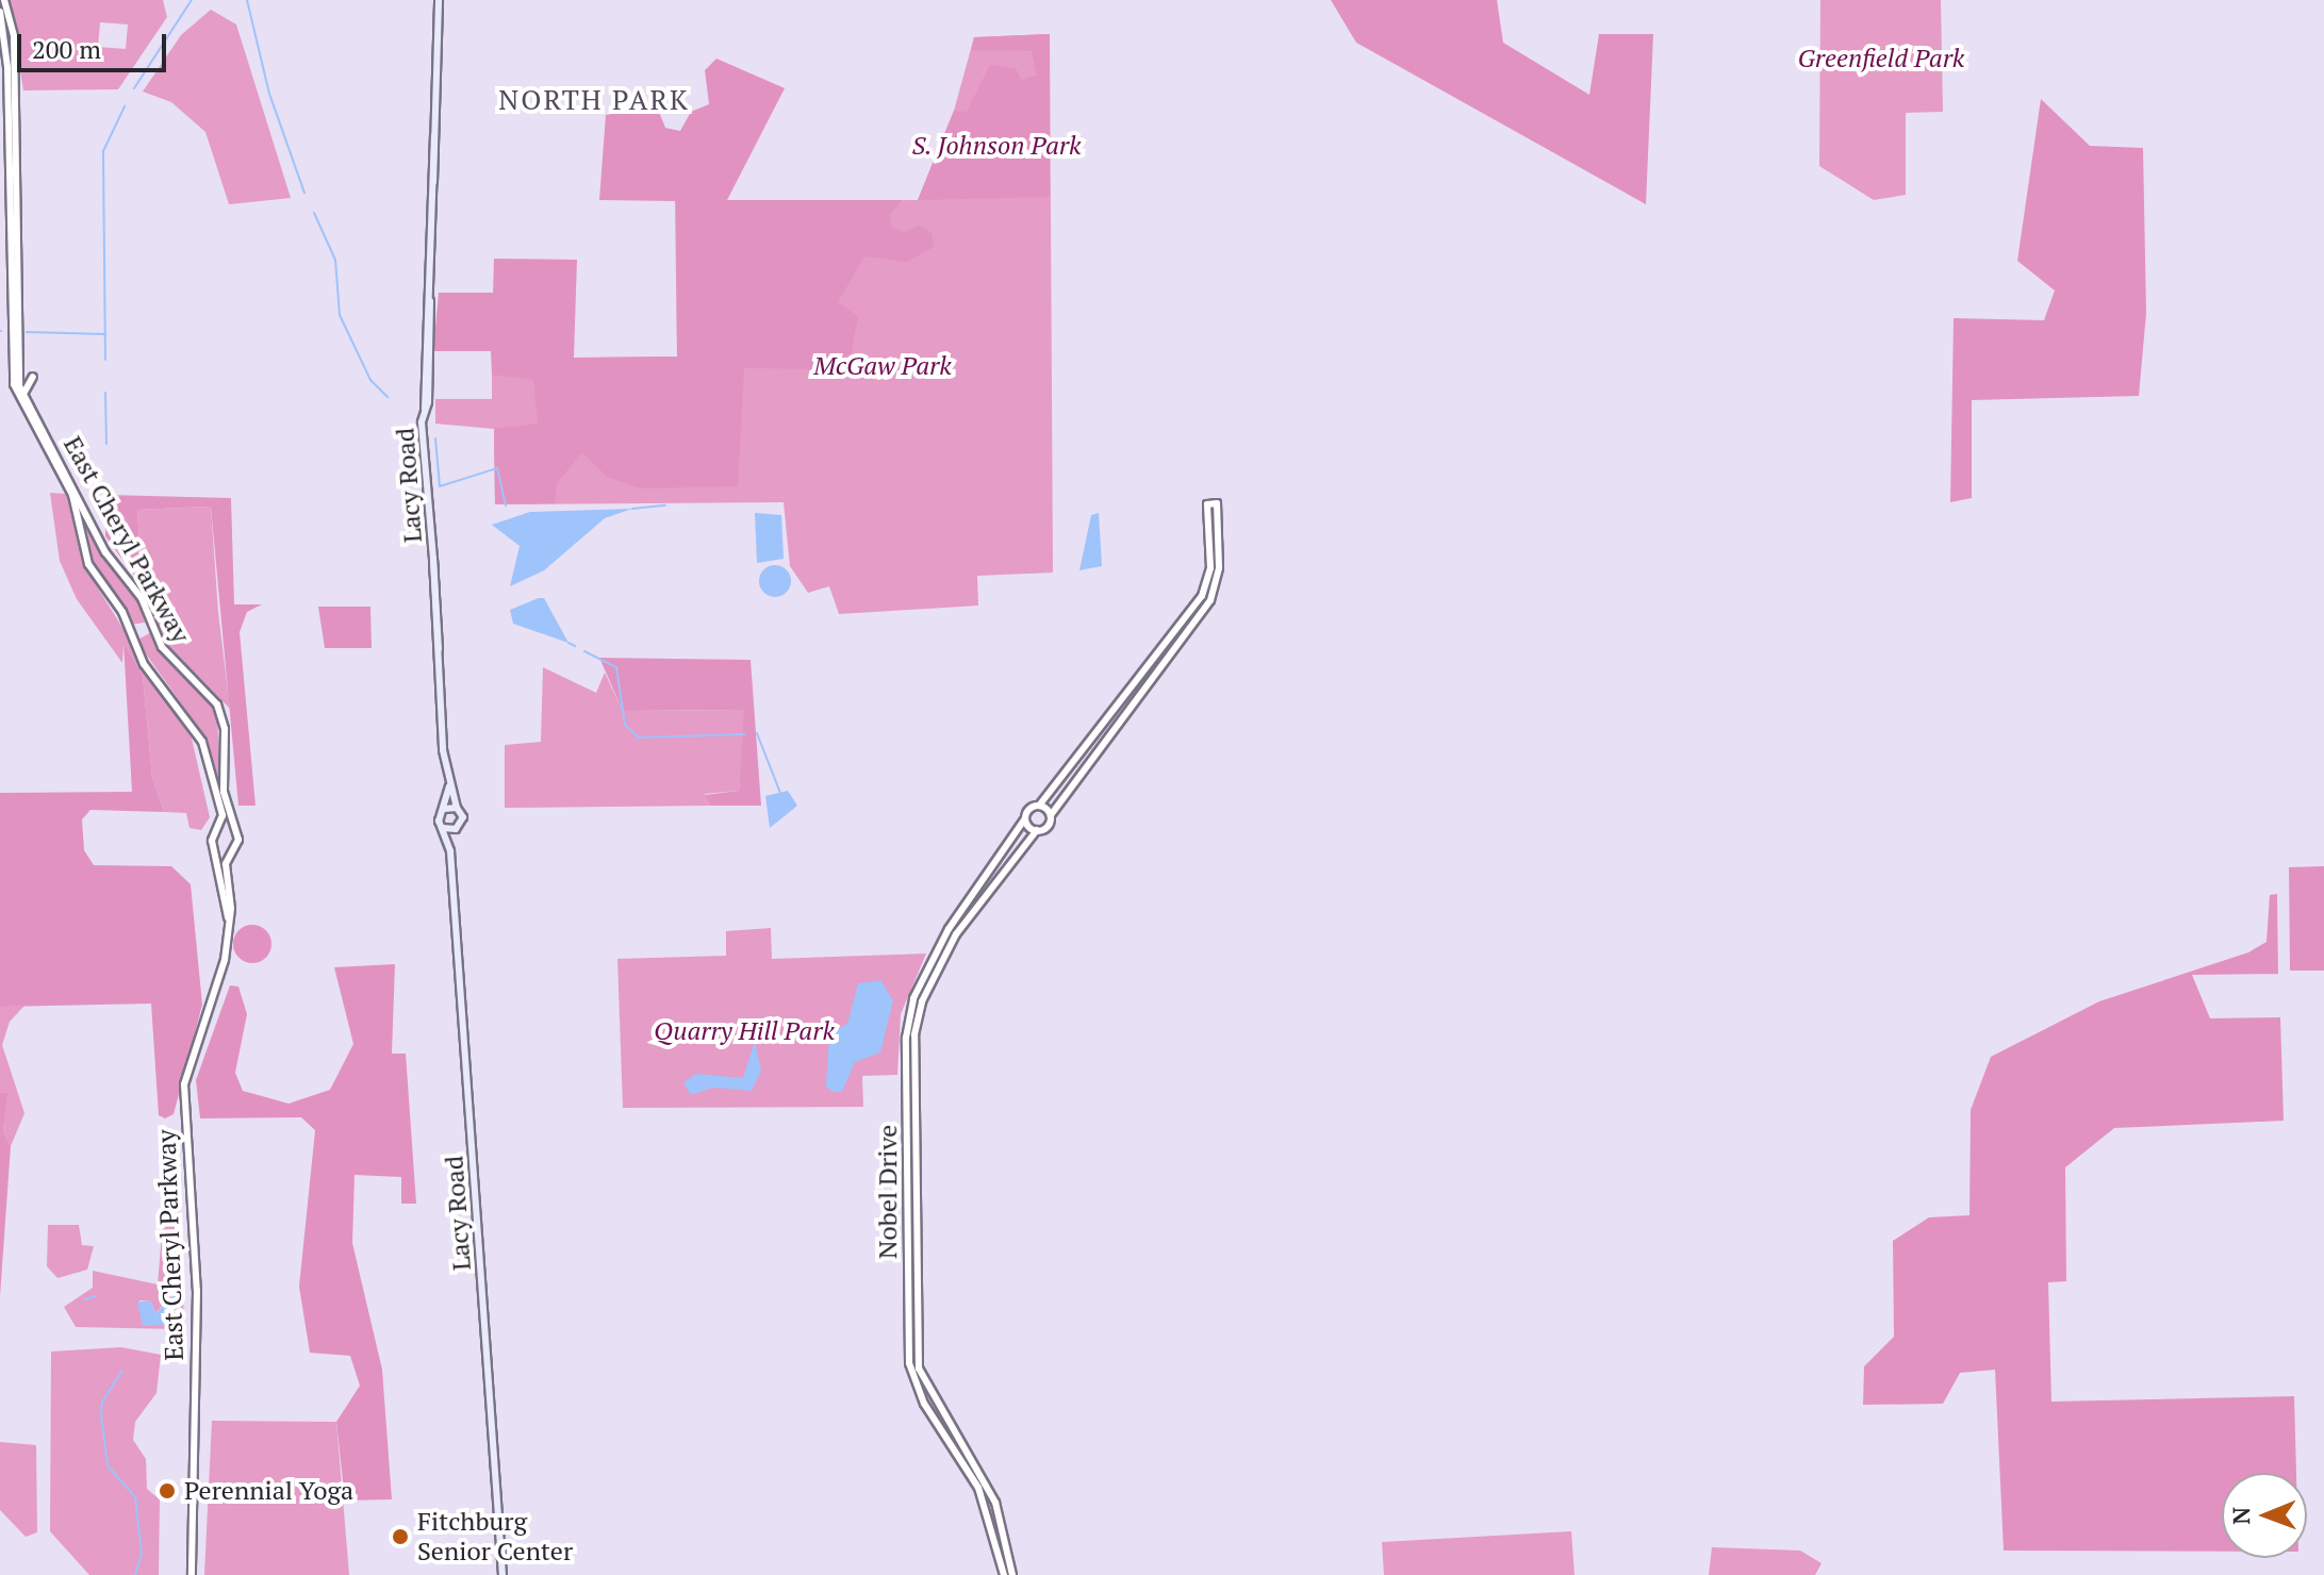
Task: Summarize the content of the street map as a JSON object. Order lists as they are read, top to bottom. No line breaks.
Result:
{"streets":{"main road":["Lacy Road"],"street":["East Cheryl Parkway","Nobel Drive"]},"districts":["NORTH PARK"],"parks":["Greenfield Park","S. Johnson Park","McGaw Park","Quarry Hill Park"],"places":["Perennial Yoga","Fitchburg Senior Center"],"scale_bar":"200 m","north":"left"}
